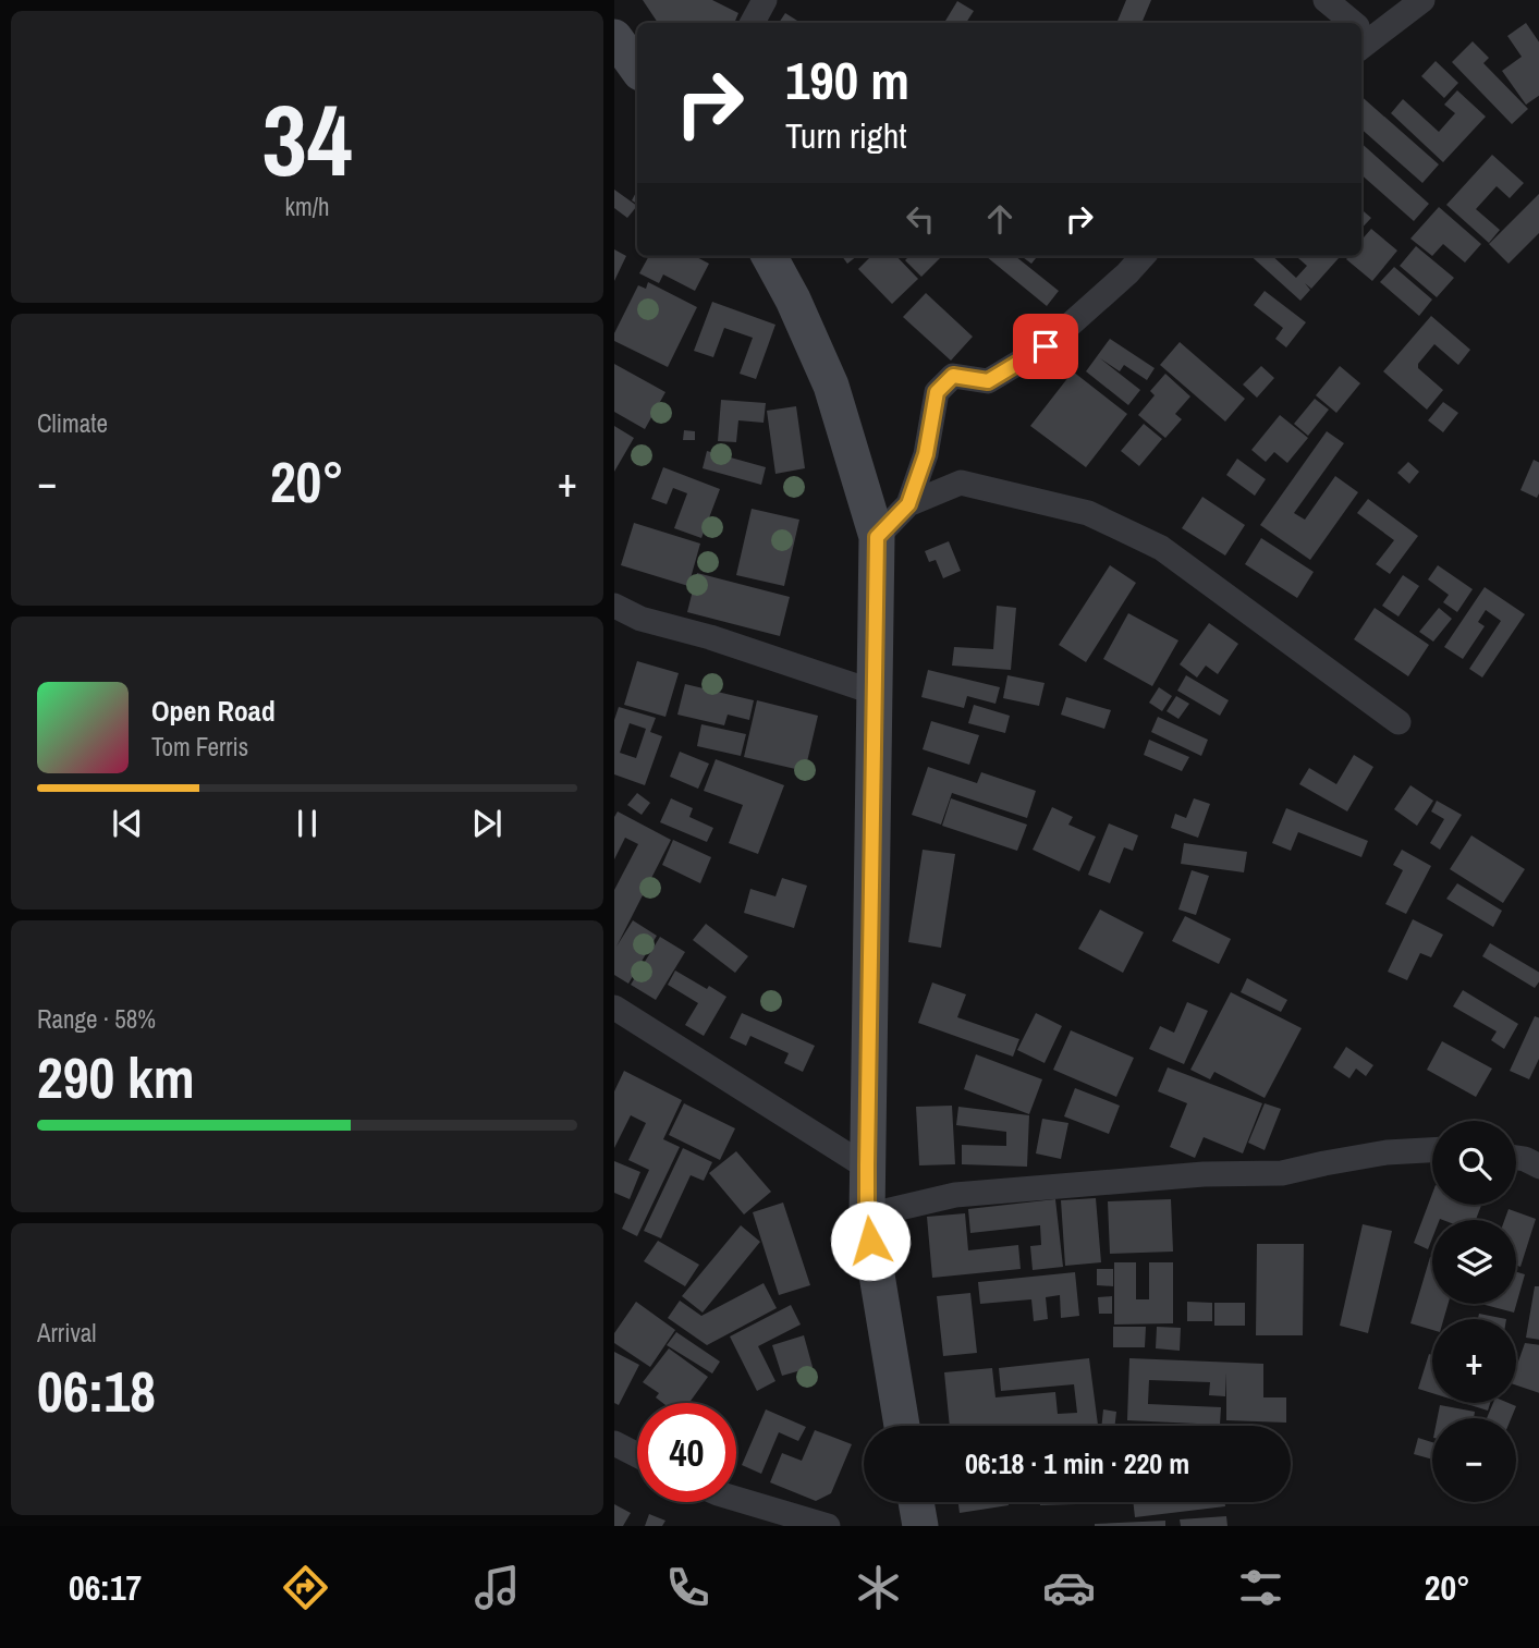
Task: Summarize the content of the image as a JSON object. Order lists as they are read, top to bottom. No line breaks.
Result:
{"page":{"tile":[["34","km/h"],"Climate",["Range · 58%","290 km"],["Arrival","06:18"]],"turn":["190 m","Turn right"],"heat":["−","20°","+"],"song":["Open Road","Tom Ferris"],"map_buttons":["+","−"],"limit":"40","trip":"06:18 · 1 min · 220 m","tabs":["06:17","20°"]}}
